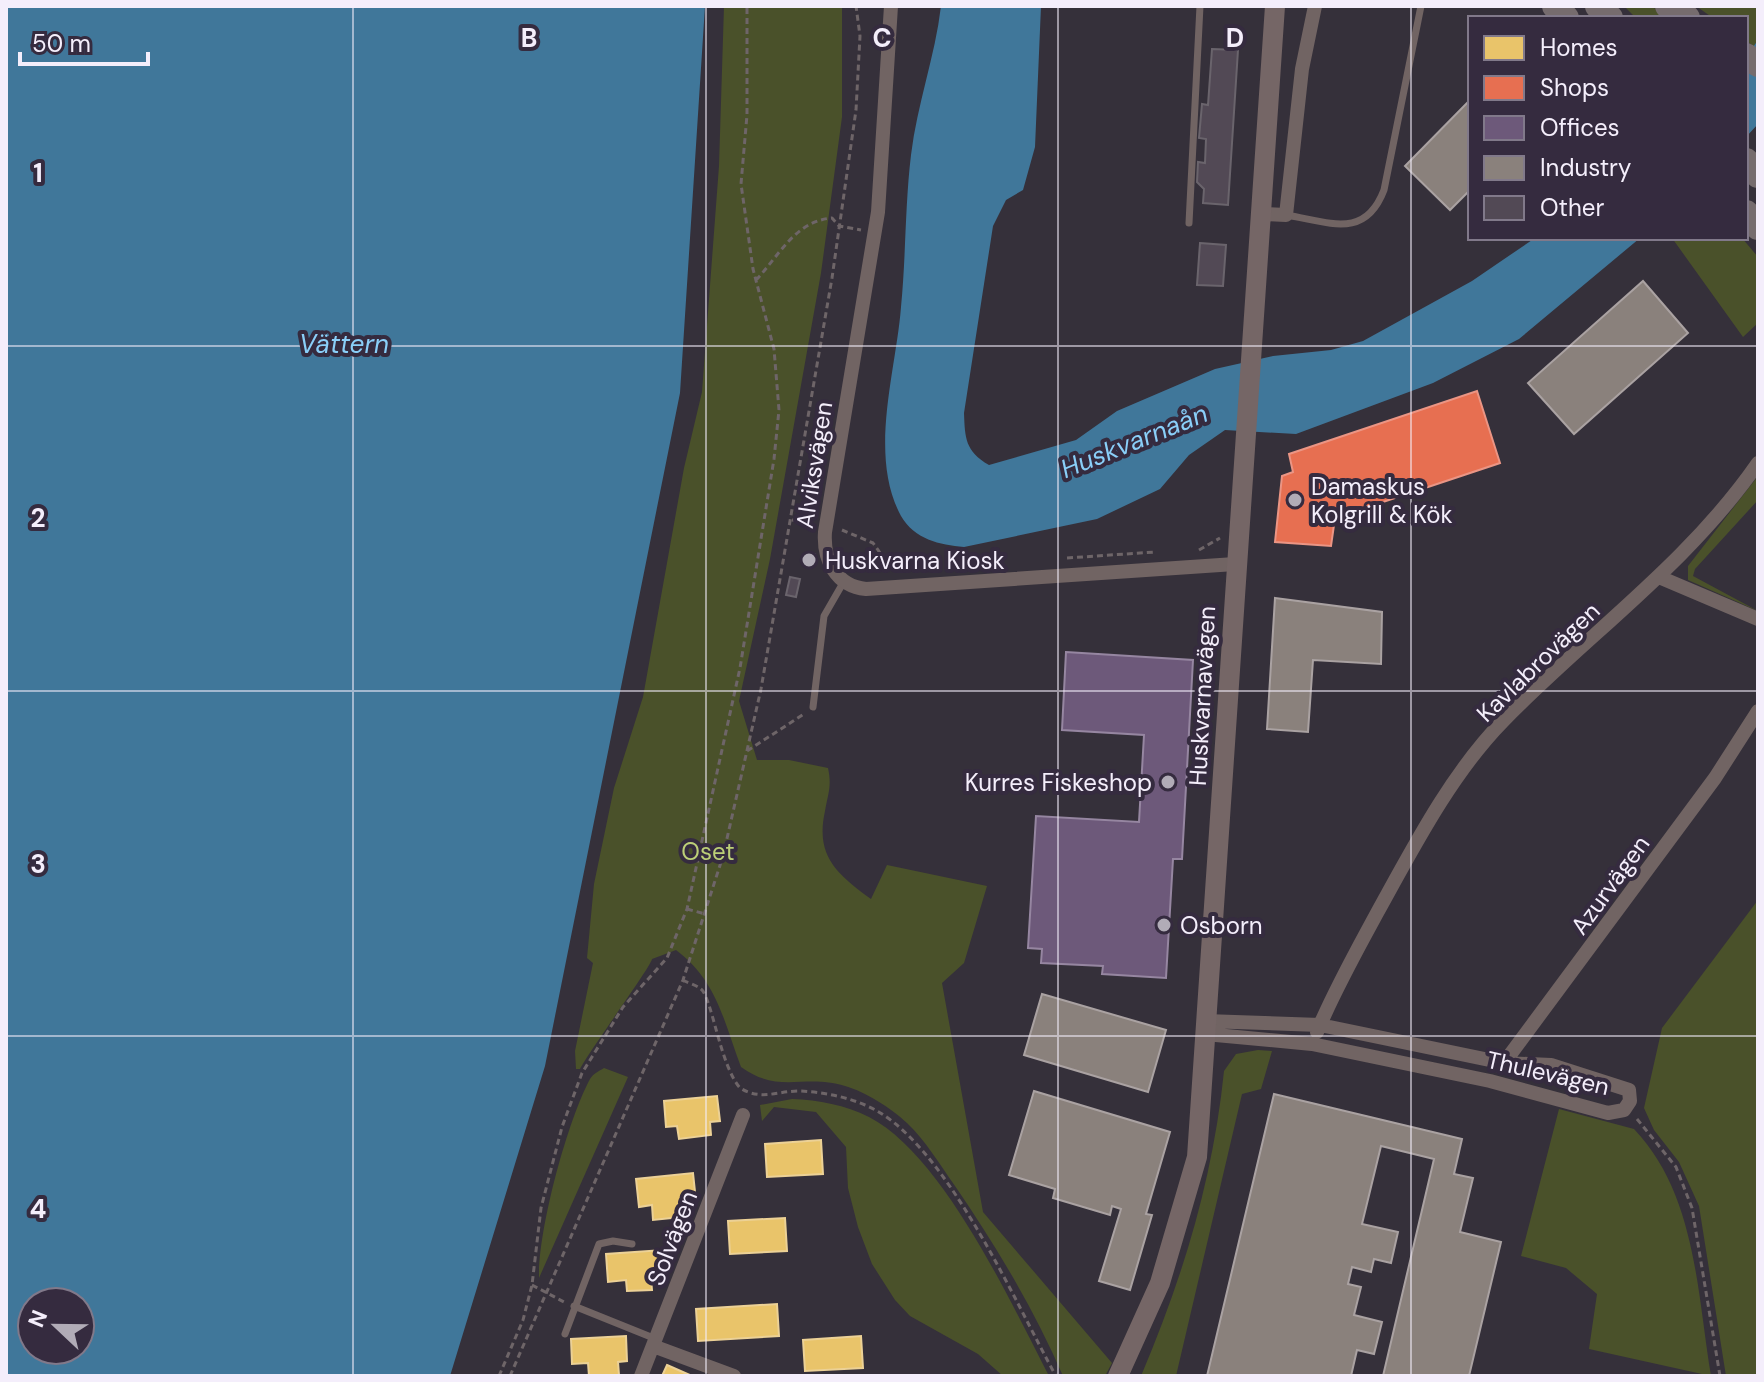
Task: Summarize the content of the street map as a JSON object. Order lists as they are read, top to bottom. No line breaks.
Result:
{"streets":{"street":["Alviksvägen","Kavlabrovägen","Huskvarnavägen","Azurvägen","Thulevägen","Solvägen"]},"crossings":[["Kavlabrovägen","Thulevägen"],["Huskvarnavägen","Thulevägen"],["Azurvägen","Thulevägen"]],"water":["Vättern","Huskvarnaån"],"parks":["Oset"],"places":["Damaskus Kolgrill & Kök","Huskvarna Kiosk","Kurres Fiskeshop","Osborn"],"legend":["Homes","Shops","Offices","Industry","Other"],"scale_bar":"50 m","north":"left","grid":{"columns":["B","C","D"],"rows":["1","2","3","4"]}}
